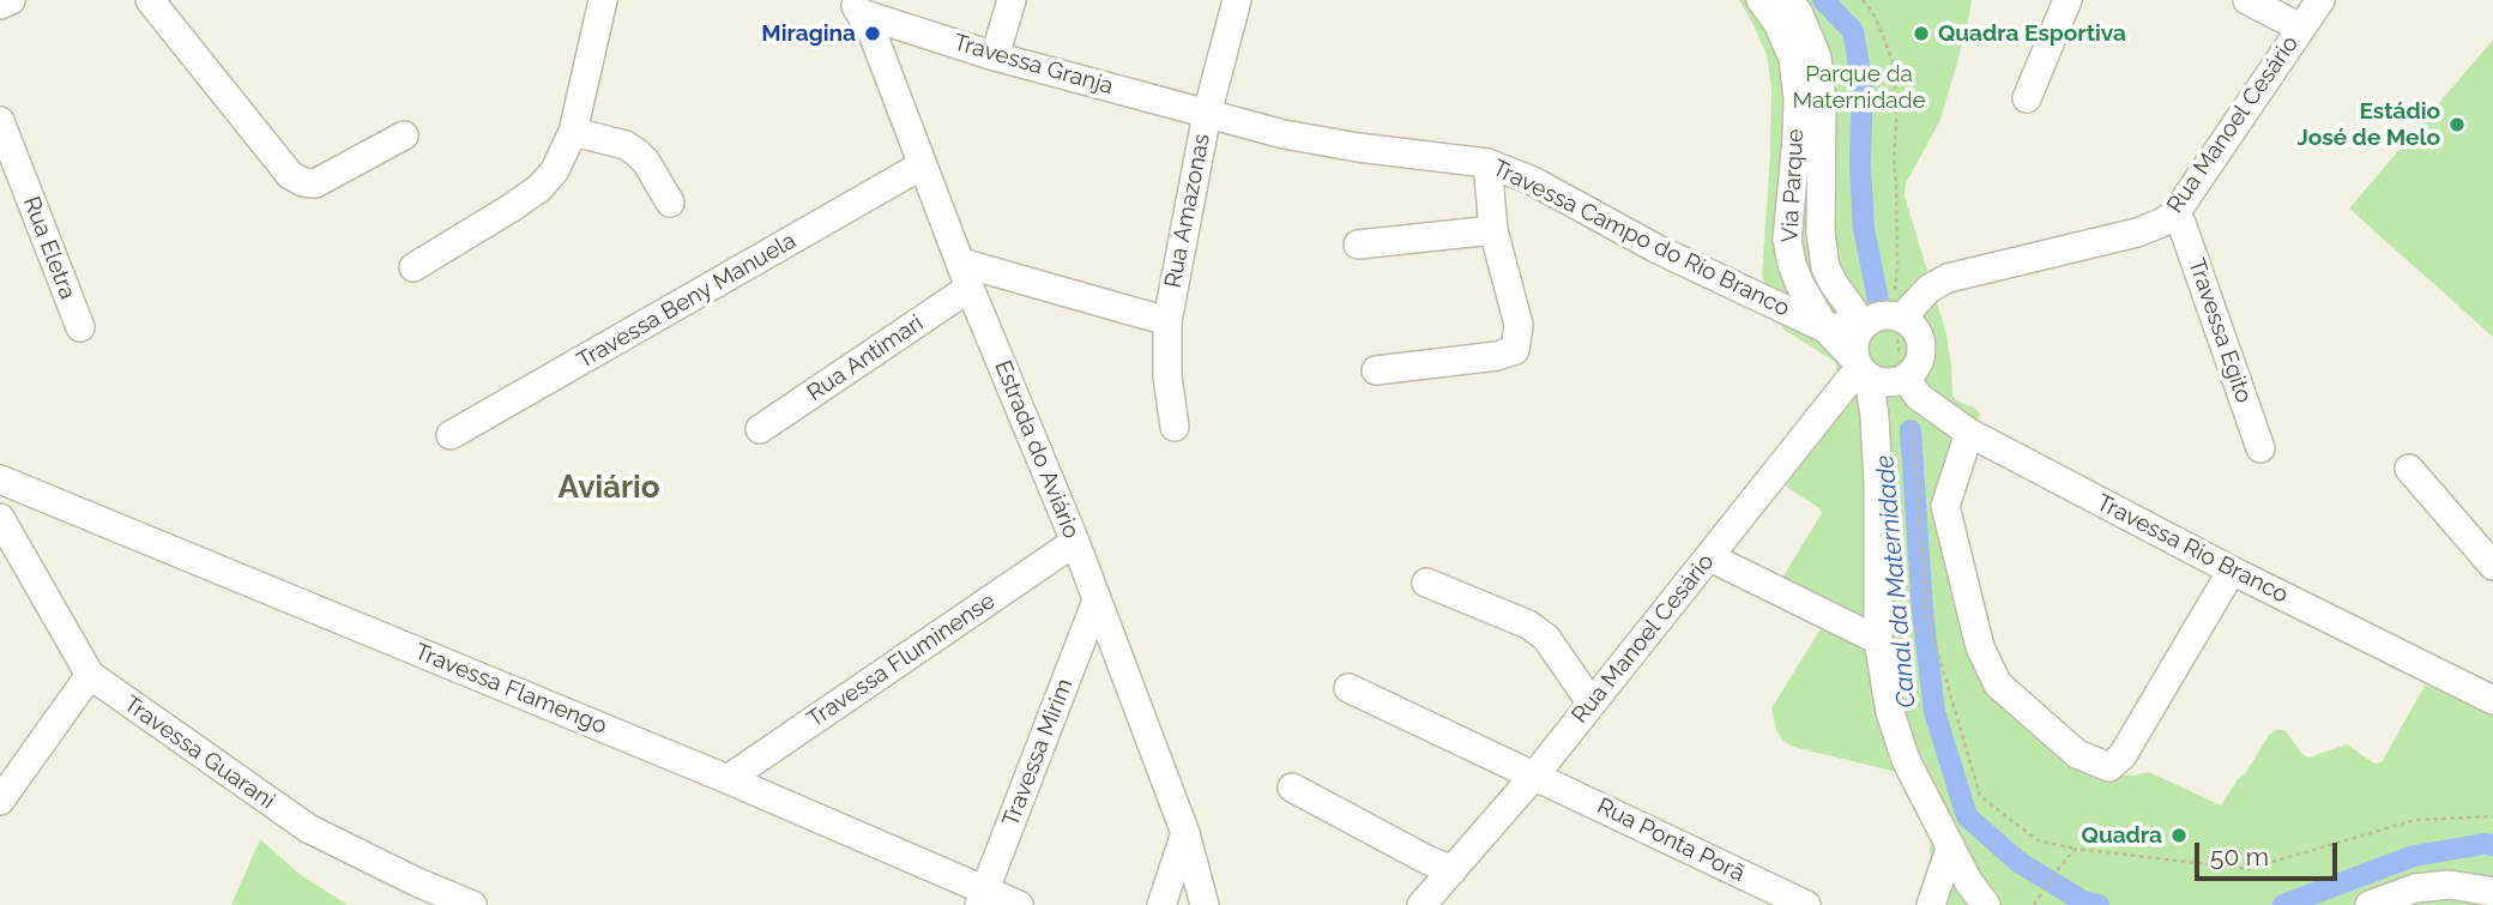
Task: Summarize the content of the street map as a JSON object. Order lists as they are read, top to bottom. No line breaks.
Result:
{"streets":{"street":["Travessa Granja","Rua Manoel Cesário","Via Parque","Rua Amazonas","Travessa Campo do Rio Branco","Rua Eletra","Travessa Beny Manuela","Travessa Egito","Rua Antimari","Estrada do Aviário","Travessa Rio Branco","Travessa Fluminense","Travessa Flamengo","Travessa Guarani","Travessa Mirim","Rua Ponta Porã"]},"crossings":[["Travessa Granja","Rua Amazonas"],["Travessa Granja","Travessa Campo do Rio Branco"],["Travessa Granja","Estrada do Aviário"],["Rua Manoel Cesário","Via Parque"],["Rua Manoel Cesário","Travessa Egito"],["Rua Manoel Cesário","Rua Ponta Porã"],["Via Parque","Travessa Campo do Rio Branco"],["Rua Amazonas","Travessa Campo do Rio Branco"],["Travessa Beny Manuela","Estrada do Aviário"],["Rua Antimari","Estrada do Aviário"],["Estrada do Aviário","Travessa Fluminense"],["Estrada do Aviário","Travessa Mirim"],["Travessa Fluminense","Travessa Flamengo"],["Travessa Flamengo","Travessa Mirim"]],"districts":["Aviário"],"water":["Canal da Maternidade"],"parks":["Parque da Maternidade"],"places":["Miragina","Quadra Esportiva","Estádio José de Melo","Quadra"],"scale_bar":"50 m"}
